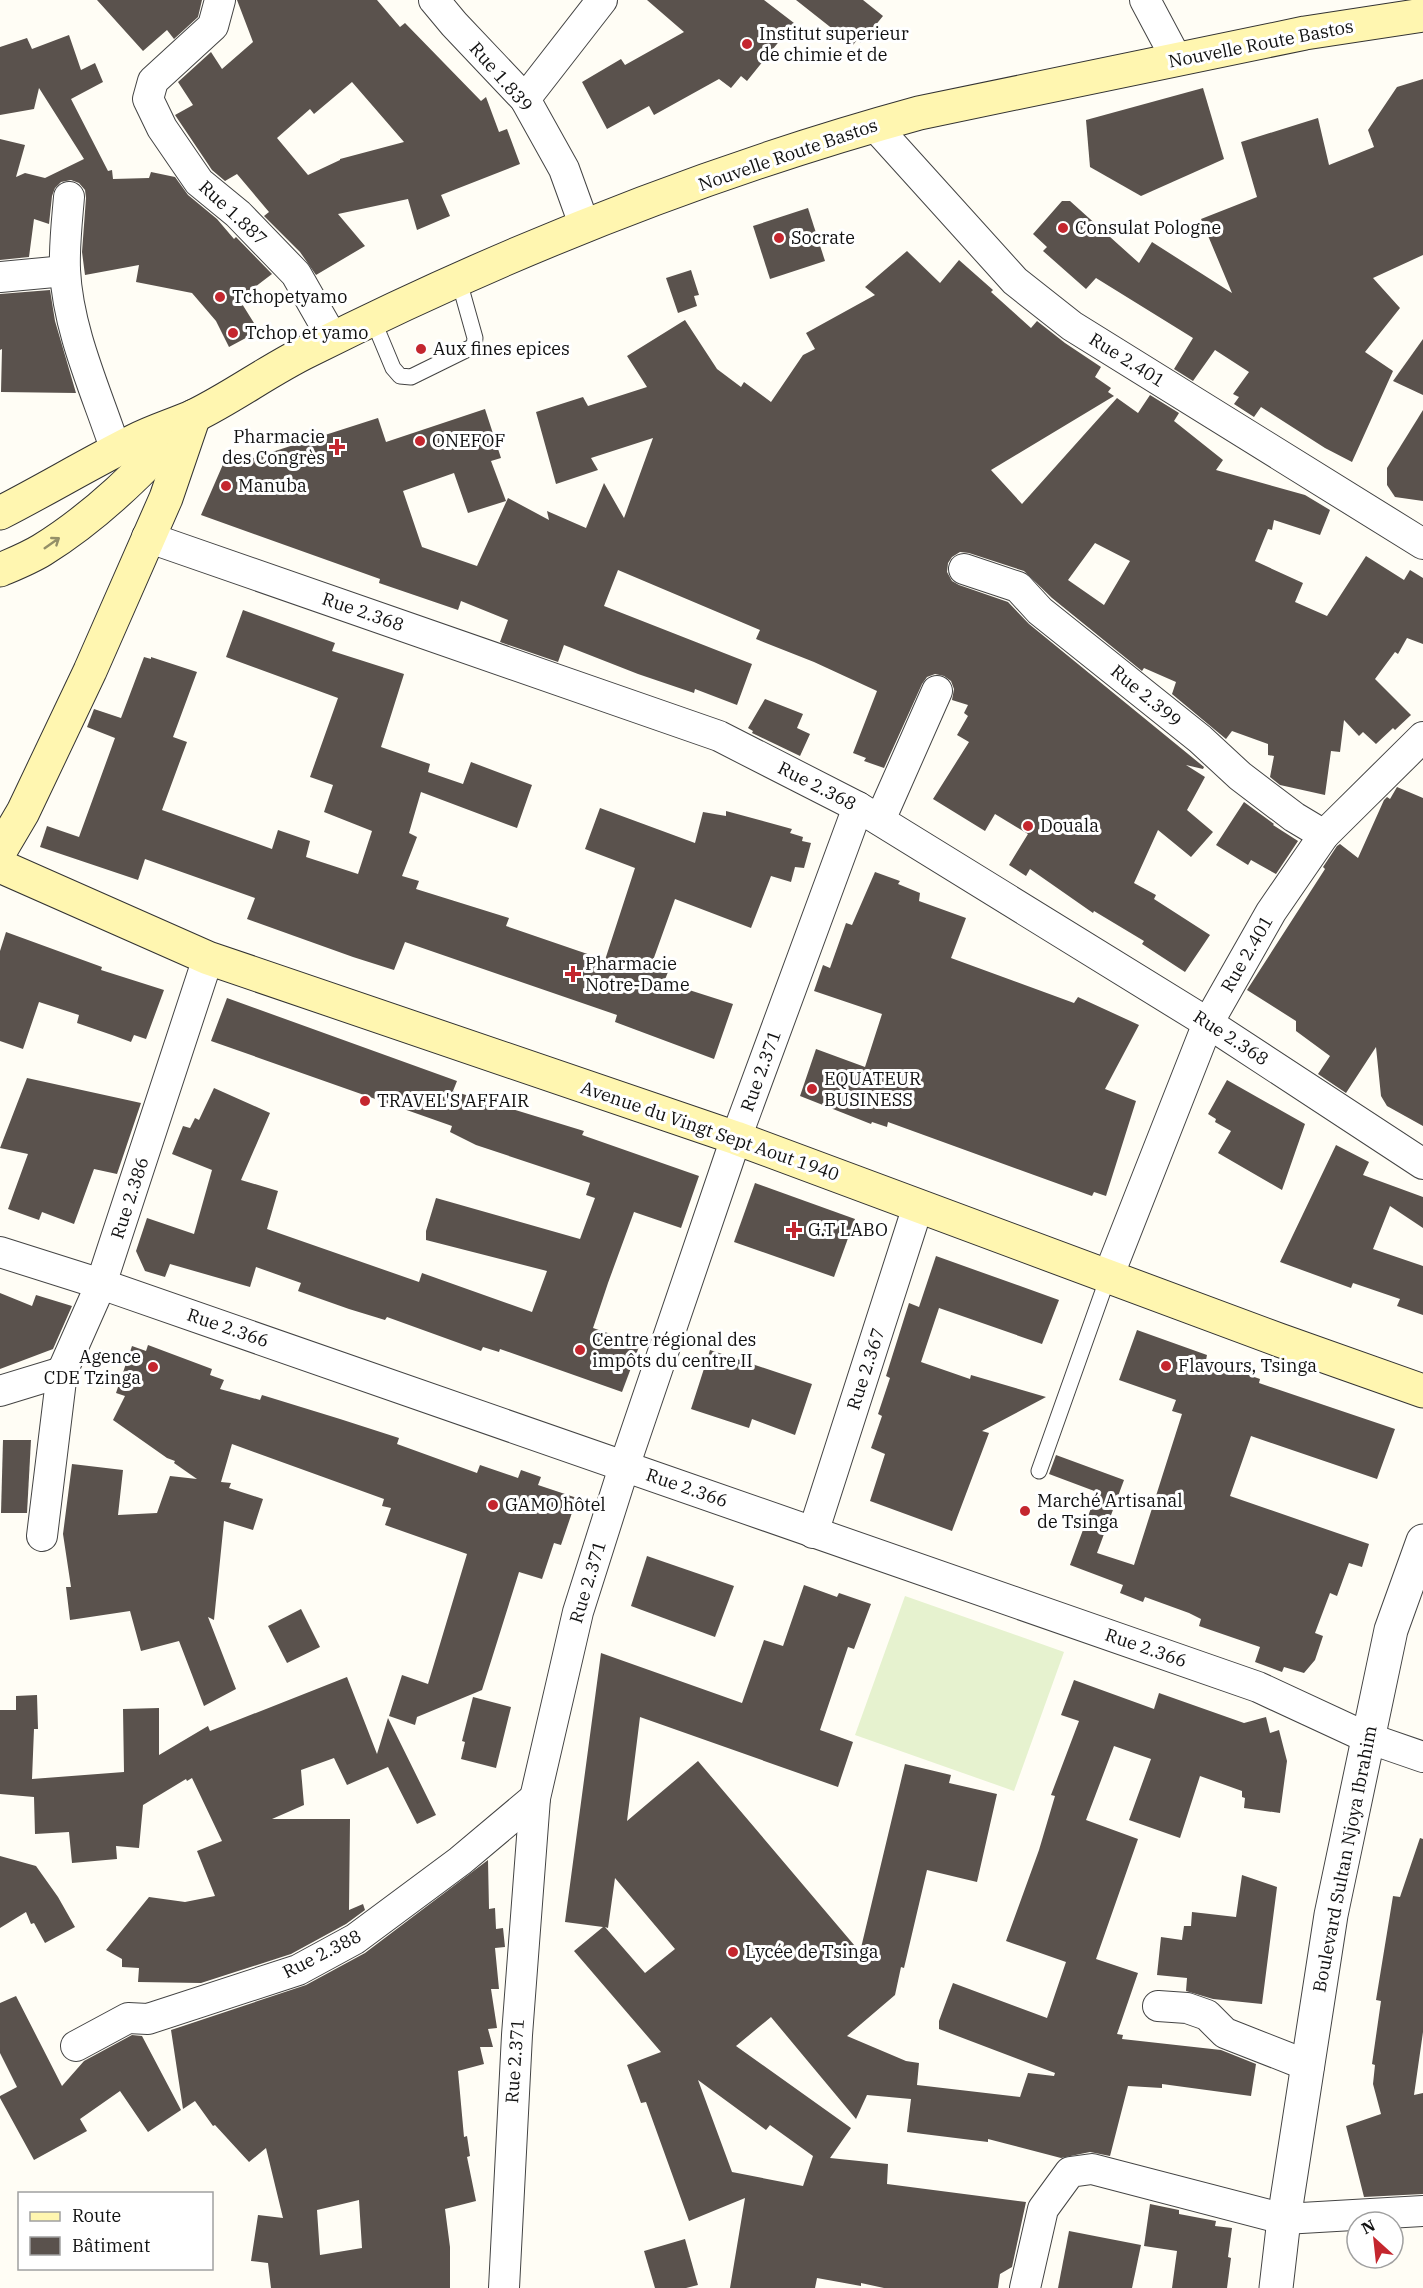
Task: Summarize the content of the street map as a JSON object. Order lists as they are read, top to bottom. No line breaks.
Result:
{"streets":{"main road":["Nouvelle Route Bastos","Avenue du Vingt Sept Aout 1940"],"street":["Rue 1.839","Rue 1.887","Rue 2.401","Rue 2.368","Rue 2.399","Rue 2.371","Rue 2.386","Rue 2.366","Rue 2.367","Boulevard Sultan Njoya Ibrahim","Rue 2.388"]},"crossings":[["Nouvelle Route Bastos","Rue 1.839"],["Nouvelle Route Bastos","Rue 1.887"],["Nouvelle Route Bastos","Rue 2.401"],["Rue 2.401","Rue 2.368"],["Rue 2.401","Rue 2.399"],["Rue 2.401","Avenue du Vingt Sept Aout 1940"],["Rue 2.368","Rue 2.371"],["Rue 2.371","Avenue du Vingt Sept Aout 1940"],["Rue 2.371","Rue 2.366"],["Rue 2.371","Rue 2.388"],["Avenue du Vingt Sept Aout 1940","Rue 2.386"],["Avenue du Vingt Sept Aout 1940","Rue 2.367"],["Rue 2.386","Rue 2.366"],["Rue 2.366","Rue 2.367"],["Rue 2.366","Boulevard Sultan Njoya Ibrahim"]],"places":{"other":["Institut superieur de chimie et de","Consulat Pologne","Socrate","Tchopetyamo","Tchop et yamo","Aux fines epices","ONEFOF","Manuba","Douala","EQUATEUR BUSINESS","TRAVEL'S AFFAIR","Centre régional des impôts du centre II","Flavours, Tsinga","Agence CDE Tzinga","GAMO hôtel","Marché Artisanal de Tsinga","Lycée de Tsinga"],"health":["Pharmacie des Congrès","Pharmacie Notre-Dame","G.T LABO"]},"legend":["Route","Bâtiment"],"north":"top left"}
